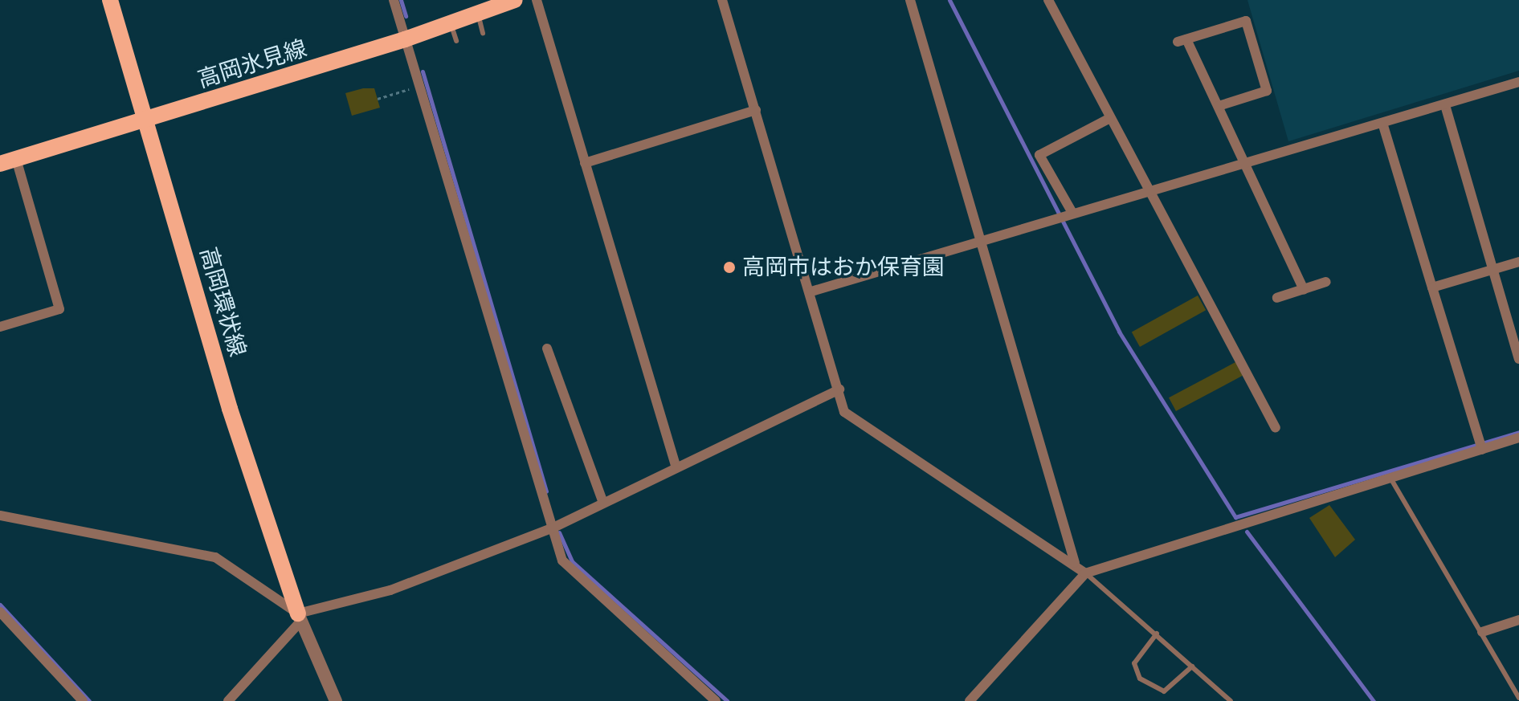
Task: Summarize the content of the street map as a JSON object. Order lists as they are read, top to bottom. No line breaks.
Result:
{"streets":{"main road":["高岡氷見線","高岡環状線"]},"crossings":[["高岡氷見線","高岡環状線"]],"places":["高岡市はおか保育園"]}
